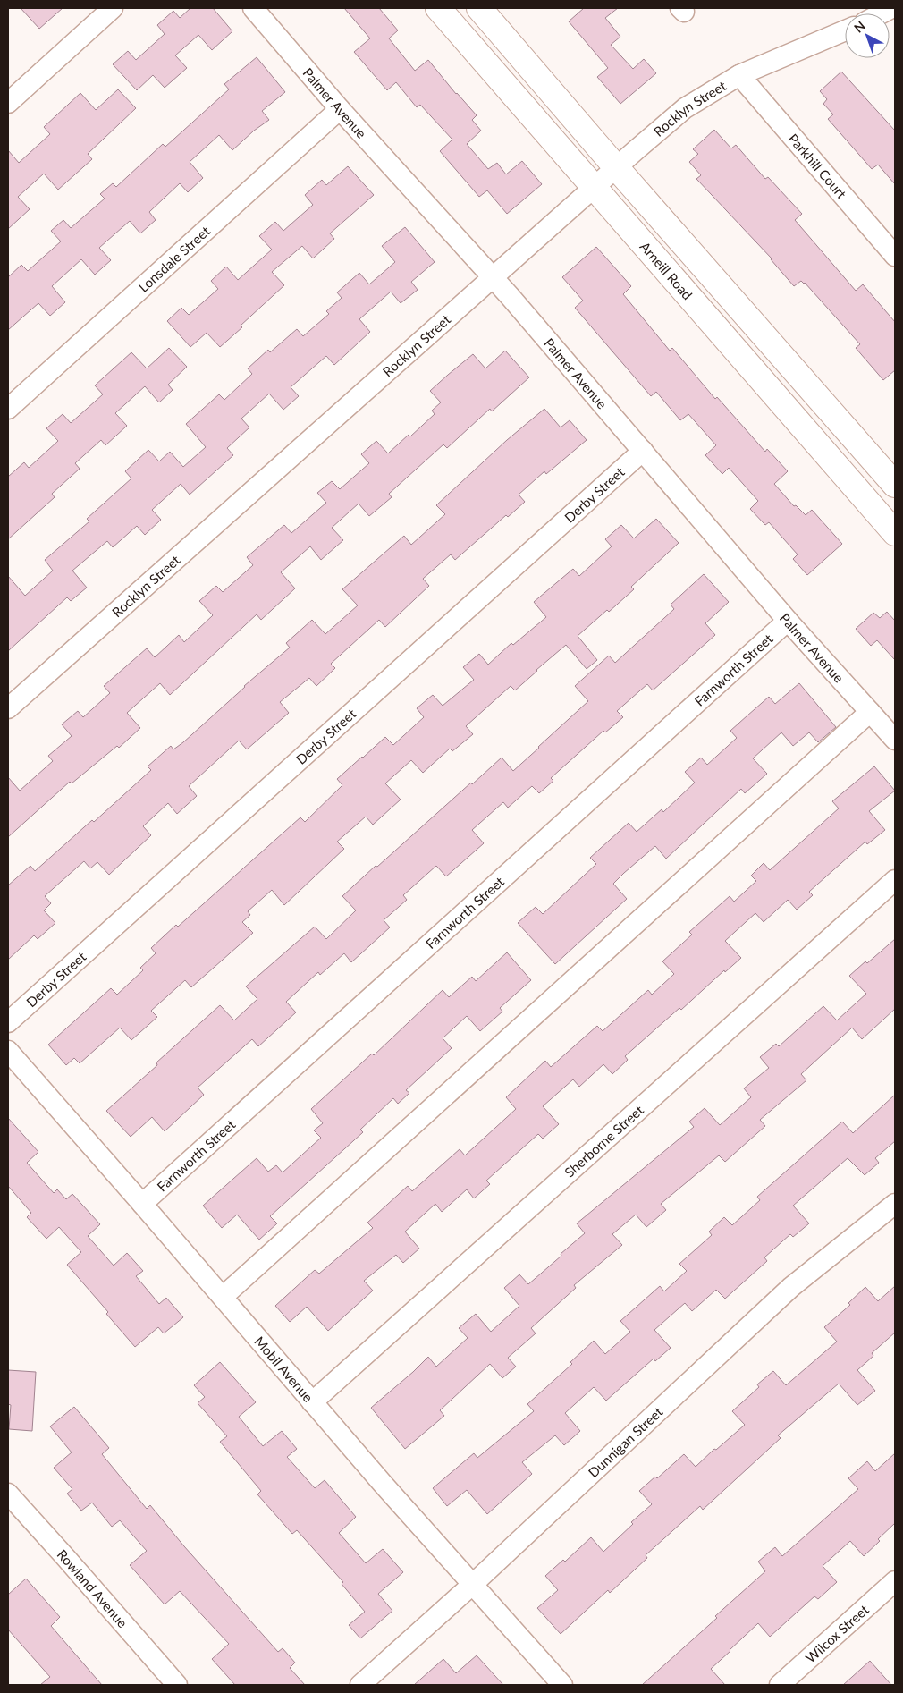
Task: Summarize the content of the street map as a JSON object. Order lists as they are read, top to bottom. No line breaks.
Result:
{"streets":{"main road":["Arneill Road"],"street":["Palmer Avenue","Rocklyn Street","Parkhill Court","Lonsdale Street","Derby Street","Farnworth Street","Sherborne Street","Mobil Avenue","Dunnigan Street","Rowland Avenue","Wilcox Street"]},"crossings":[["Palmer Avenue","Rocklyn Street"],["Palmer Avenue","Lonsdale Street"],["Palmer Avenue","Derby Street"],["Palmer Avenue","Farnworth Street"],["Rocklyn Street","Parkhill Court"],["Rocklyn Street","Arneill Road"],["Farnworth Street","Mobil Avenue"],["Sherborne Street","Mobil Avenue"],["Mobil Avenue","Dunnigan Street"]],"north":"top left"}
